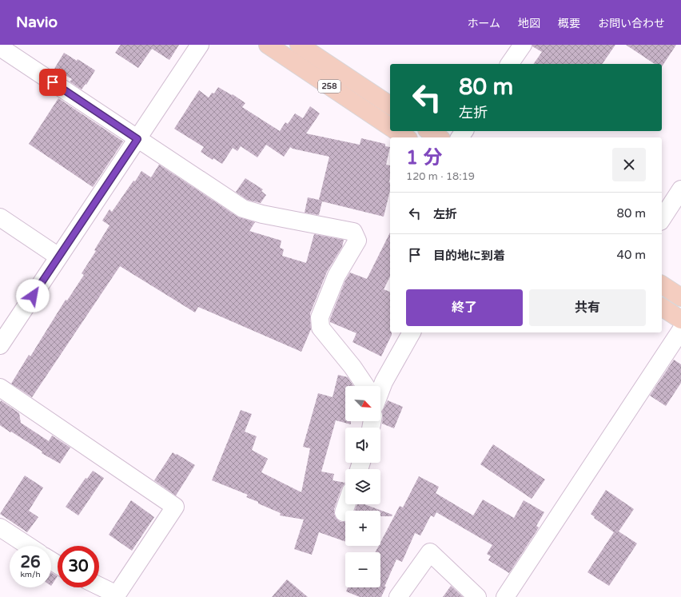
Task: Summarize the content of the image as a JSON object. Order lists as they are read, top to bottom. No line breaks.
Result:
{"streets":{"highway":["258"]},"north":"bottom right","page":{"header":"Navio","nav":["ホーム","地図","概要","お問い合わせ"],"turn":["80 m","左折"],"heading":["1 分","120 m · 18:19"],"list":[{"name":"左折","value":"80 m"},{"name":"目的地に到着","value":"40 m"}],"buttons":["終了","共有"],"map_buttons":["+","−"],"speed":"26 km/h","limit":"30"}}
